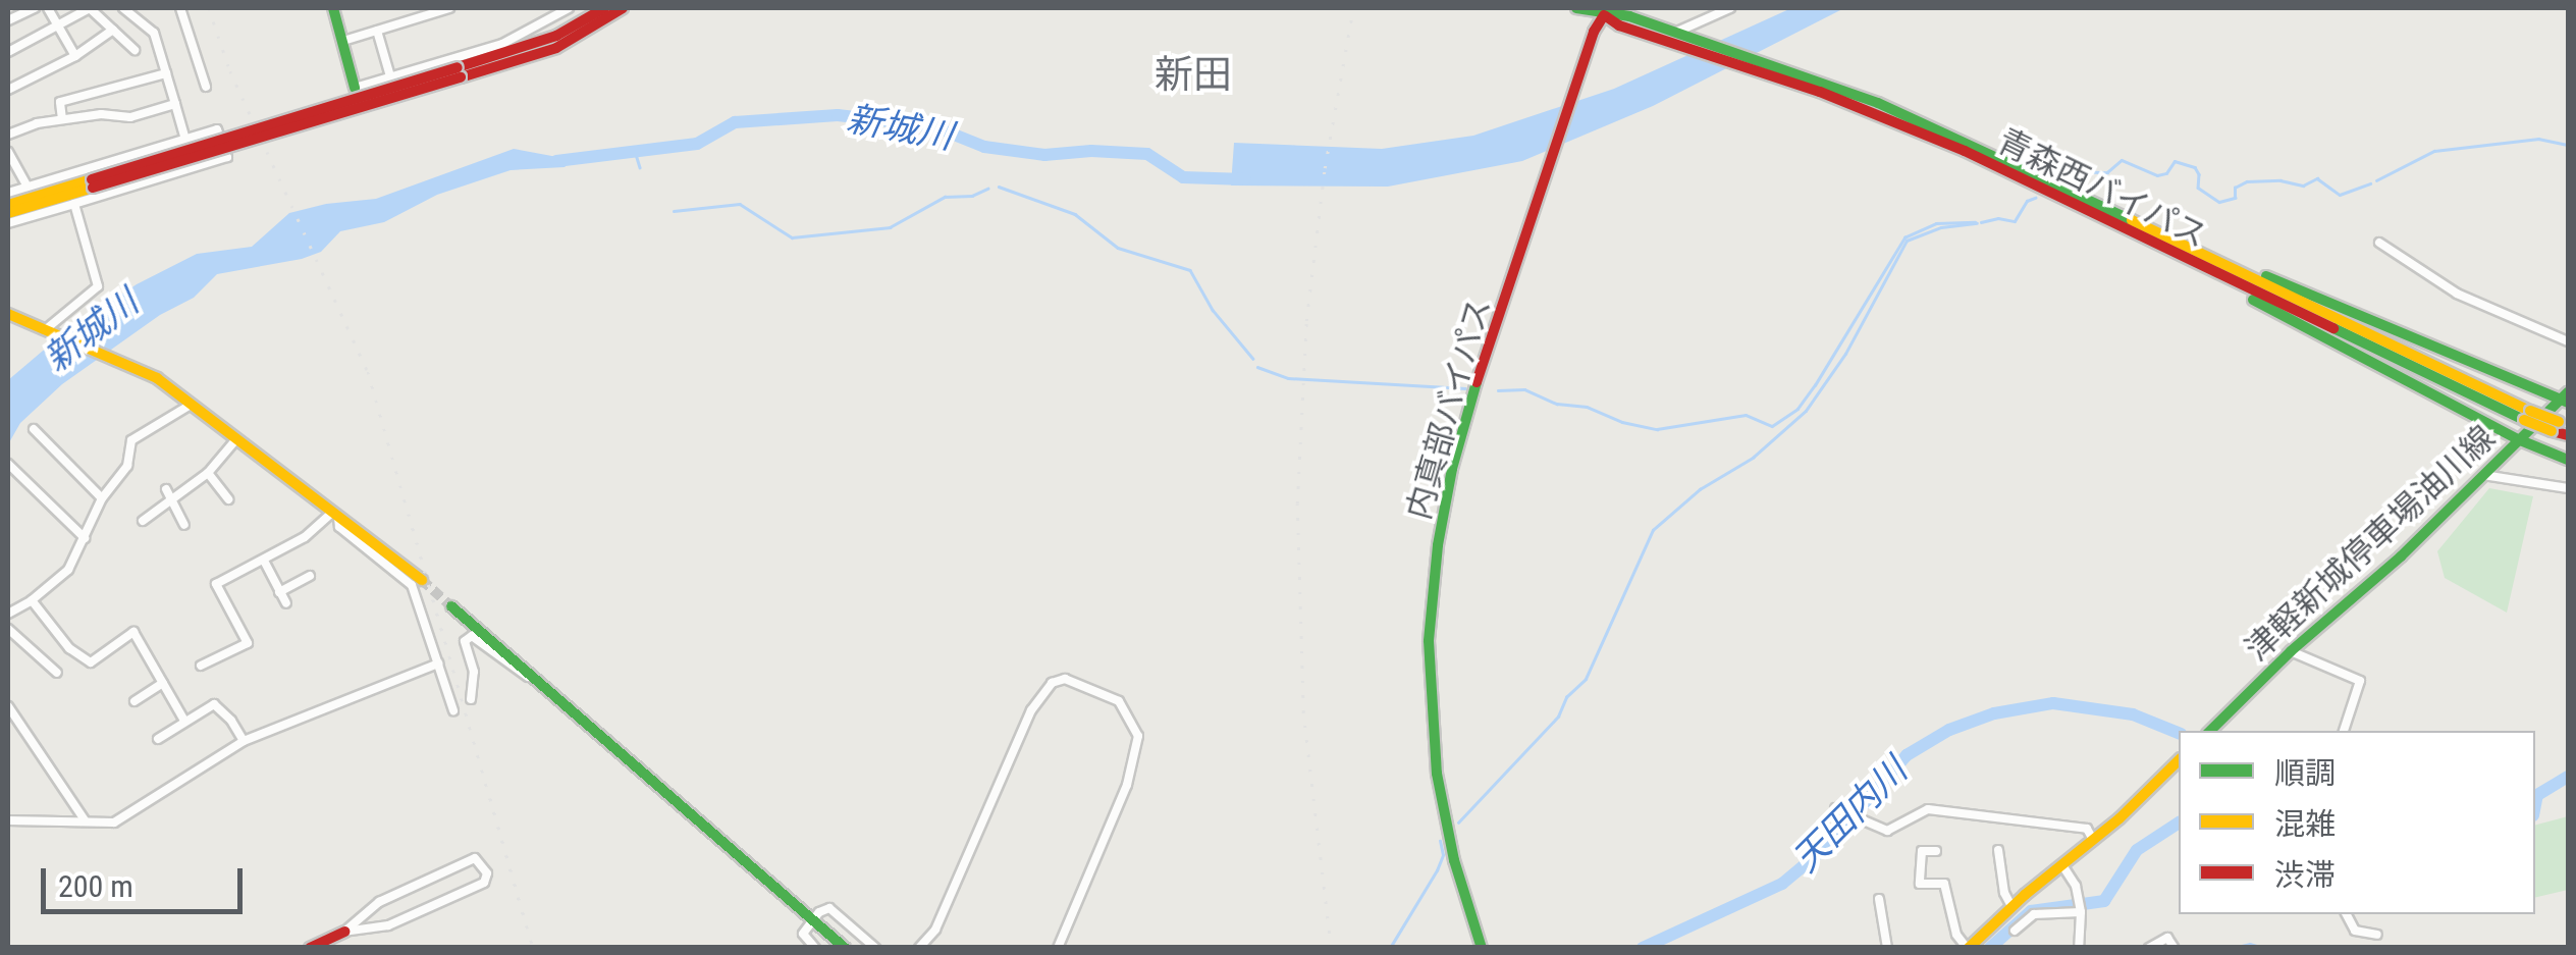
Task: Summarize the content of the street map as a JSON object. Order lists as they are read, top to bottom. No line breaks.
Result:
{"streets":{"main road":["青森西バイパス","内真部バイパス","津軽新城停車場油川線"]},"crossings":[["青森西バイパス","内真部バイパス"]],"districts":["新田"],"water":["新城川","天田内川"],"legend":["順調","混雑","渋滞"],"scale_bar":"200 m"}
